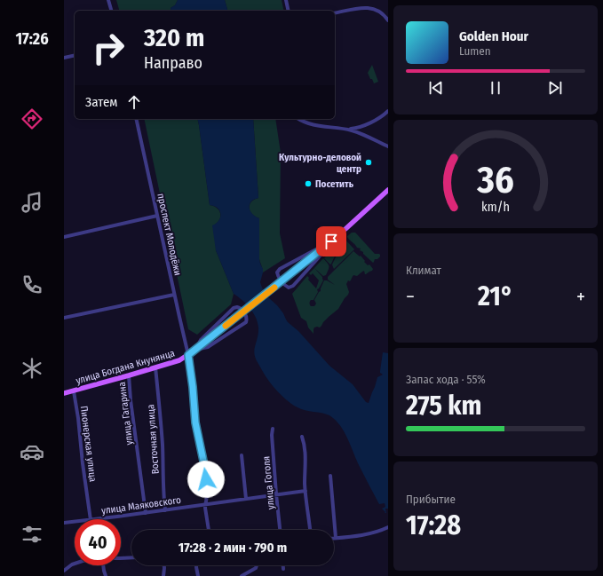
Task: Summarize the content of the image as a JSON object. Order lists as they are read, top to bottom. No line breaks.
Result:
{"streets":{"main road":["улица Богдана Кнунянца"],"street":["проспект Молодёжи","улица Гагарина","Восточная улица","Пионерская улица","улица Гоголя","улица Маяковского"]},"crossings":[["проспект Молодёжи","улица Богдана Кнунянца"],["проспект Молодёжи","улица Маяковского"],["улица Богдана Кнунянца","улица Гагарина"],["улица Богдана Кнунянца","Восточная улица"],["улица Богдана Кнунянца","Пионерская улица"],["улица Гагарина","улица Маяковского"],["Восточная улица","улица Маяковского"],["улица Гоголя","улица Маяковского"]],"places":["Культурно-деловой центр","Посетить"],"page":{"tabs":"17:26","turn":["320 m","Направо"],"song":["Golden Hour","Lumen"],"then":"Затем","tile":["Климат",["Запас хода · 55%","275 km"],["Прибытие","17:28"]],"heat":["−","21°","+"],"limit":"40","trip":"17:28 · 2 мин · 790 m","gauge":["36","km/h"]}}
